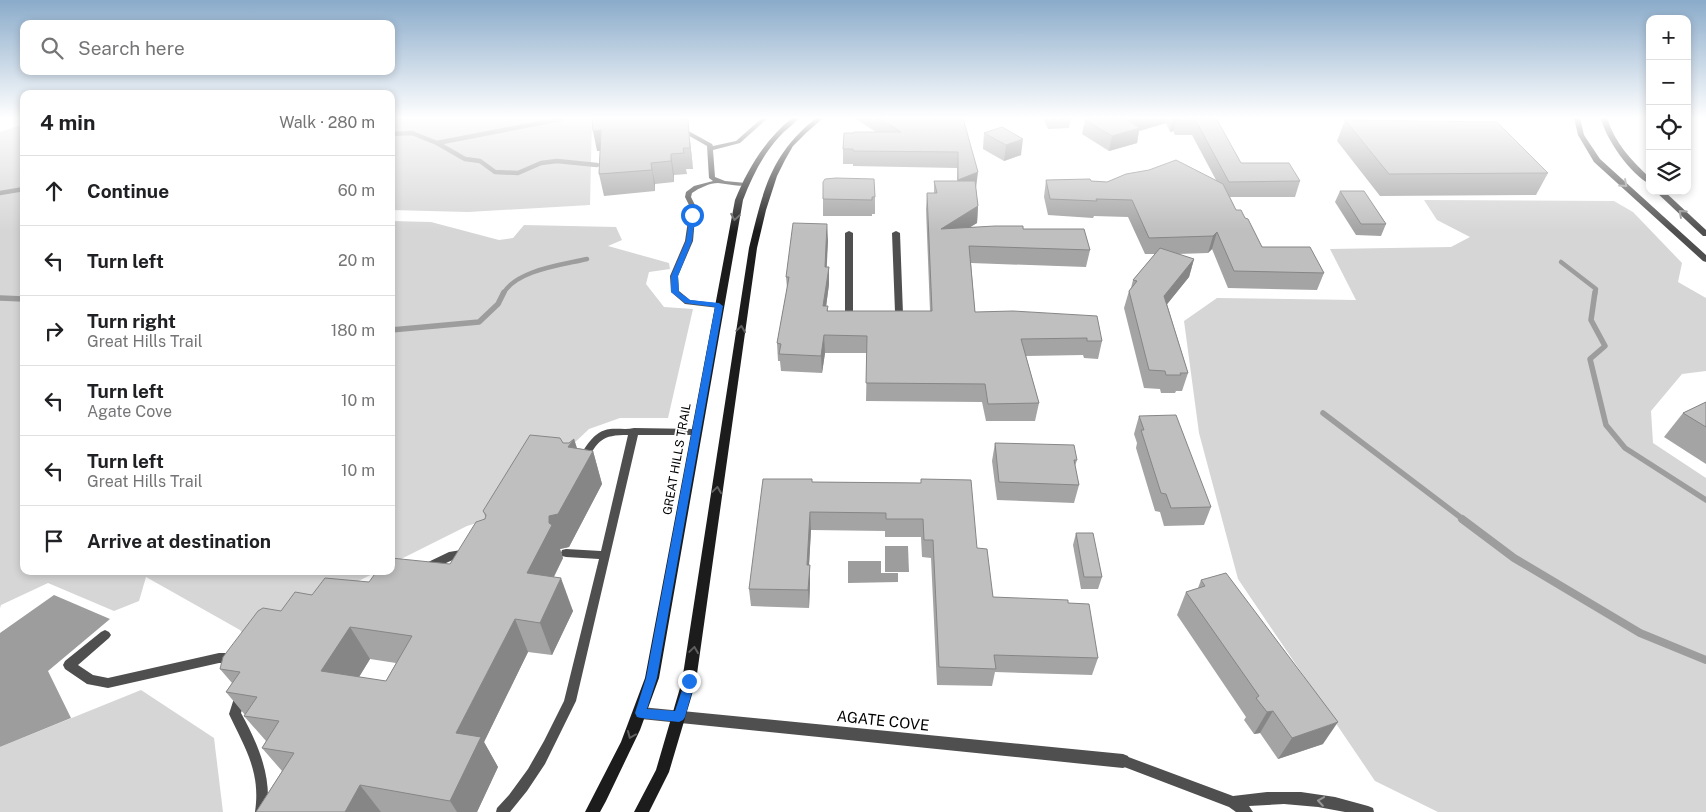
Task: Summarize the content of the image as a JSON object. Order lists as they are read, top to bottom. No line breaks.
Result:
{"streets":{"street":["GREAT HILLS TRAIL","AGATE COVE"]},"crossings":[["GREAT HILLS TRAIL","AGATE COVE"]],"page":{"map_buttons":["+","−"],"search":"Search here","heading":["4 min","Walk · 280 m"],"list":[["Continue","60 m"],["Turn left","20 m"],["Turn right","Great Hills Trail","180 m"],["Turn left","Agate Cove","10 m"],["Turn left","Great Hills Trail","10 m"],"Arrive at destination"]}}
